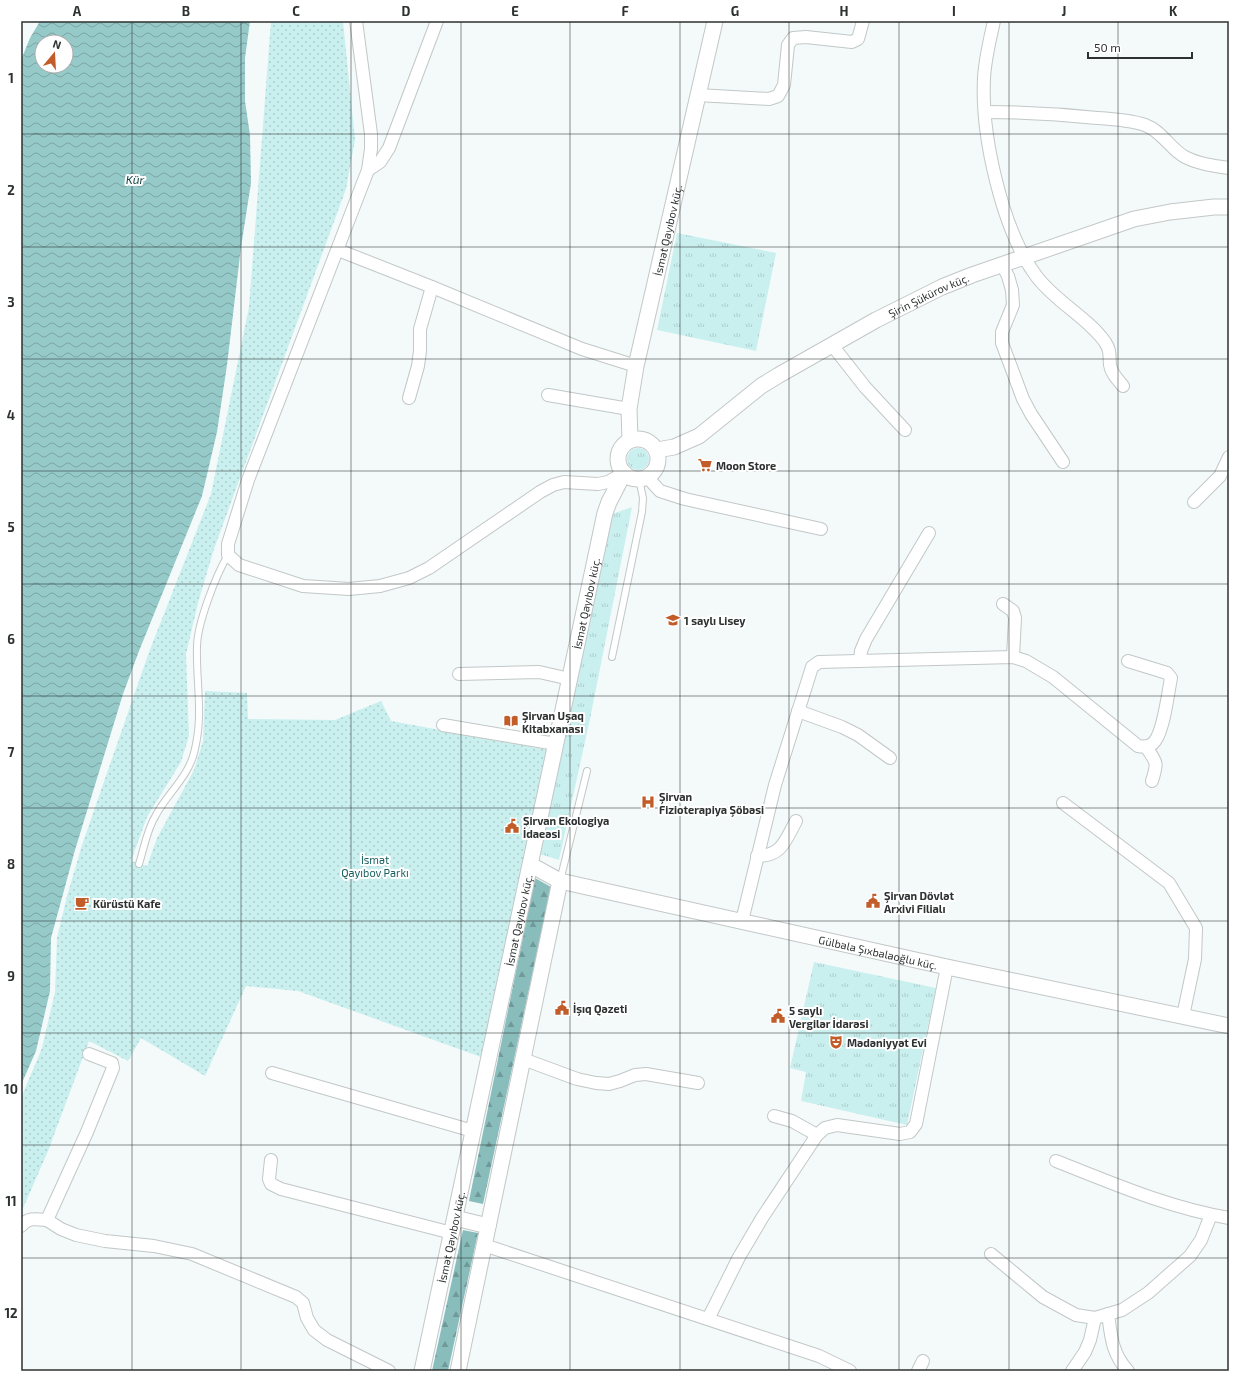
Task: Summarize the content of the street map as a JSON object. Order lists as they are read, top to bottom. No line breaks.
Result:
{"streets":{"street":["İsmət Qayıbov küç.","Şirin Şükürov küç.","Gülbala Şıxbalaoğlu küç."]},"crossings":[["İsmət Qayıbov küç.","Şirin Şükürov küç."],["İsmət Qayıbov küç.","Gülbala Şıxbalaoğlu küç."]],"water":["Kür"],"parks":["İsmət Qayıbov Parkı"],"places":{"supermarket":["Moon Store"],"school or university":["1 saylı Lisey"],"library":["Şirvan Uşaq Kitabxanası"],"hospital":["Şirvan Fizioterapiya Şöbəsi"],"public building":["Şirvan Ekologiya İdaeəsi","Şirvan Dövlət Arxivi Filialı","İşıq Qəzeti","5 saylı Vergilər İdarəsi"],"cafe":["Kürüstü Kafe"],"theatre":["Mədəniyyət Evi"]},"scale_bar":"50 m","north":"top","grid":{"columns":["A","B","C","D","E","F","G","H","I","J","K"],"rows":["1","2","3","4","5","6","7","8","9","10","11","12"]}}
